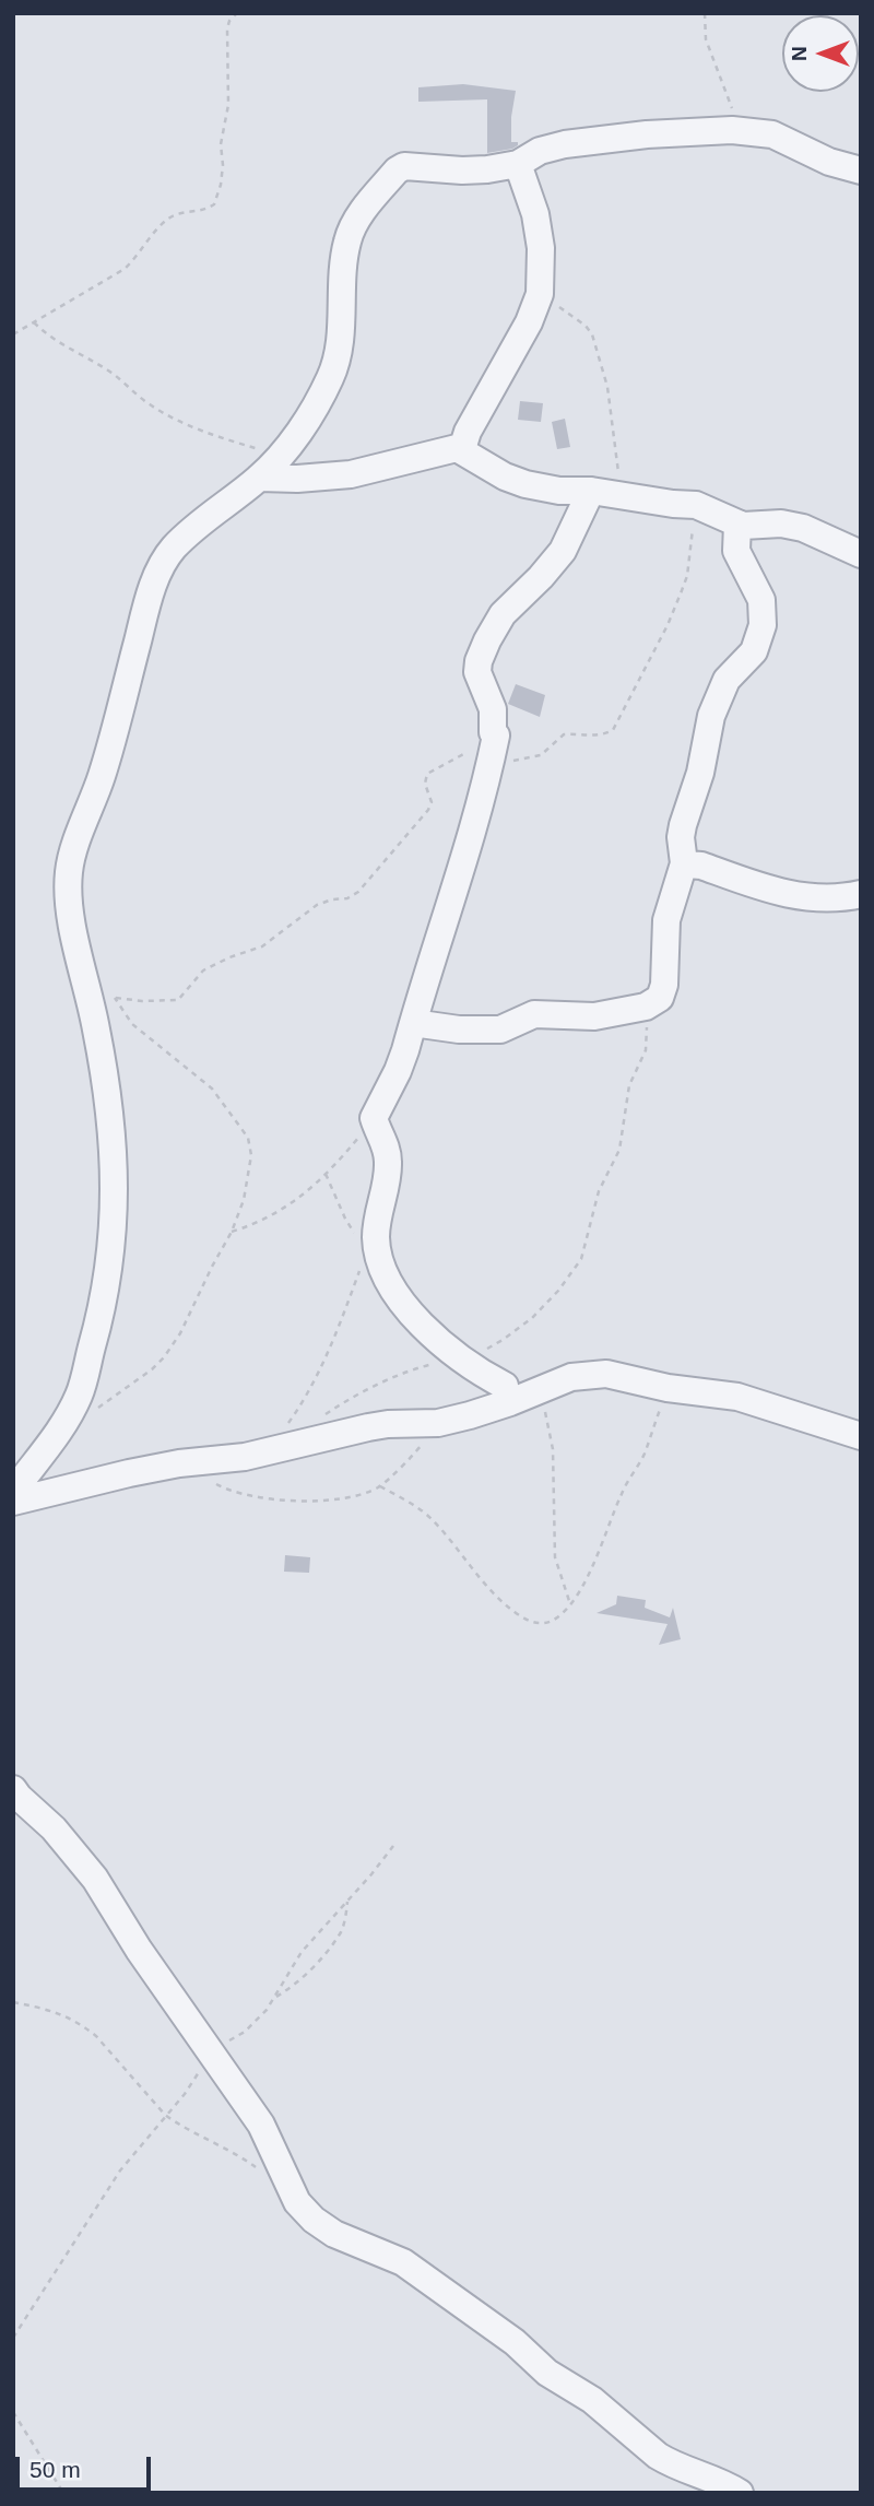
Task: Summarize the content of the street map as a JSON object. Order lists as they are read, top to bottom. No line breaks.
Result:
{"scale_bar":"50 m","north":"left"}
